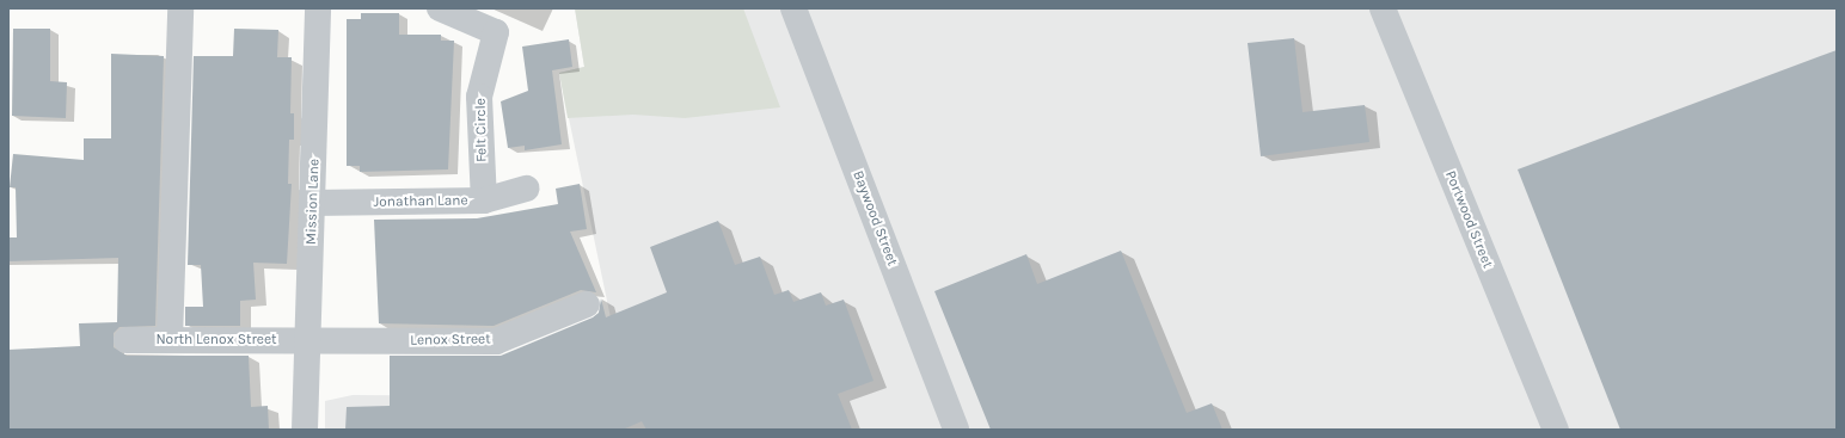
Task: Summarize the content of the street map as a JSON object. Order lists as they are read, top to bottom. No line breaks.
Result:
{"streets":{"street":["Felt Circle","Mission Lane","Jonathan Lane","Baywood Street","Portwood Street","North Lenox Street","Lenox Street"]},"crossings":[["Felt Circle","Jonathan Lane"],["Mission Lane","Jonathan Lane"],["Mission Lane","North Lenox Street"],["Mission Lane","Lenox Street"],["North Lenox Street","Lenox Street"]]}
